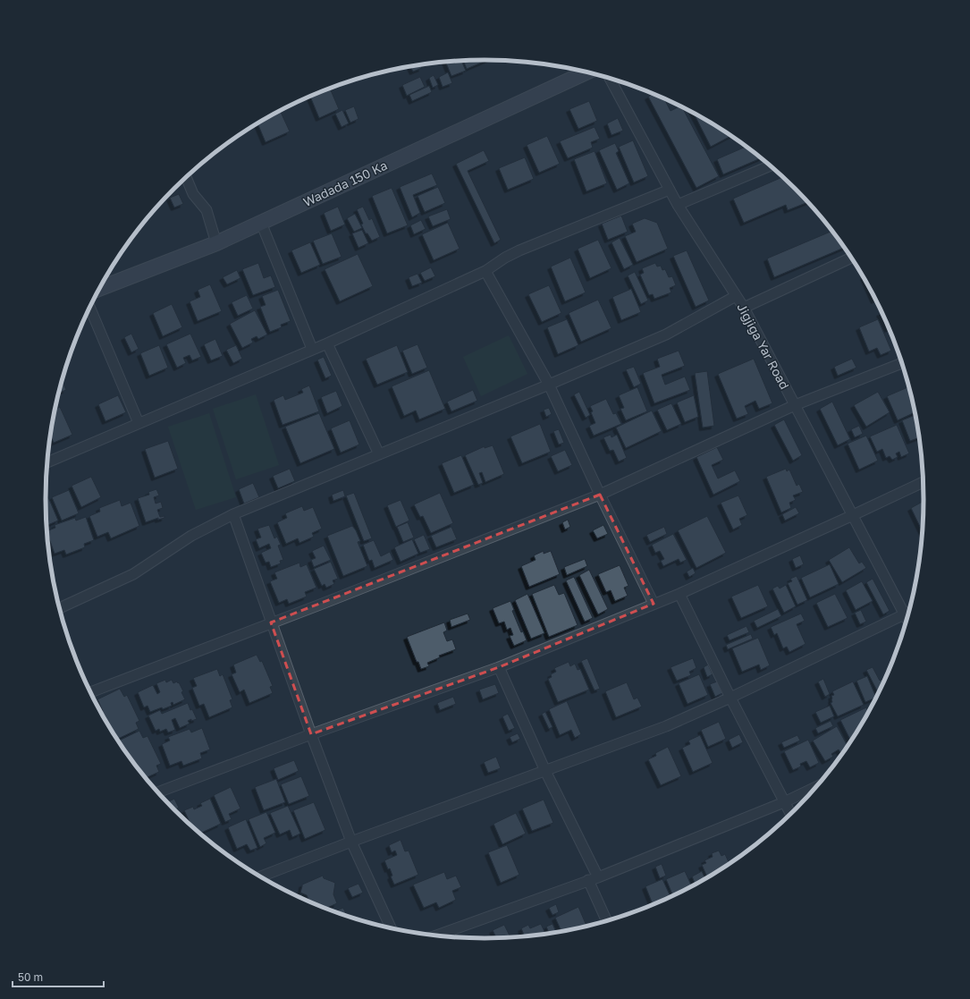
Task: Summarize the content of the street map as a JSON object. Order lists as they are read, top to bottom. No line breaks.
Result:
{"streets":{"street":["Wadada 150 Ka","Jigjiga Yar Road"]},"scale_bar":"50 m"}
